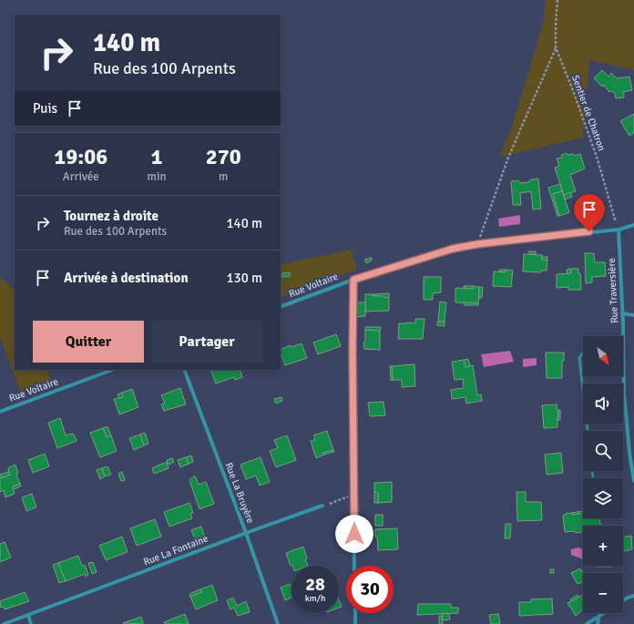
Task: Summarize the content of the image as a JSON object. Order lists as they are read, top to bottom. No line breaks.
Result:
{"streets":{"street":["Rue Voltaire","Rue Traversière","Rue La Bruyère","Rue La Fontaine"],"path":["Sentier de Chatron"]},"crossings":[["Sentier de Chatron","Rue Voltaire"],["Sentier de Chatron","Rue Traversière"],["Rue Voltaire","Rue Traversière"],["Rue La Bruyère","Rue La Fontaine"]],"north":"bottom right","page":{"turn":["140 m","Rue des 100 Arpents"],"then":"Puis","eta":["19:06","Arrivée","1","min","270","m"],"list":[{"name":"Tournez à droite","note":"Rue des 100 Arpents","value":"140 m"},{"name":"Arrivée à destination","value":"130 m"}],"buttons":["Quitter","Partager"],"map_buttons":["+","−"],"speed":"28 km/h","limit":"30"}}
